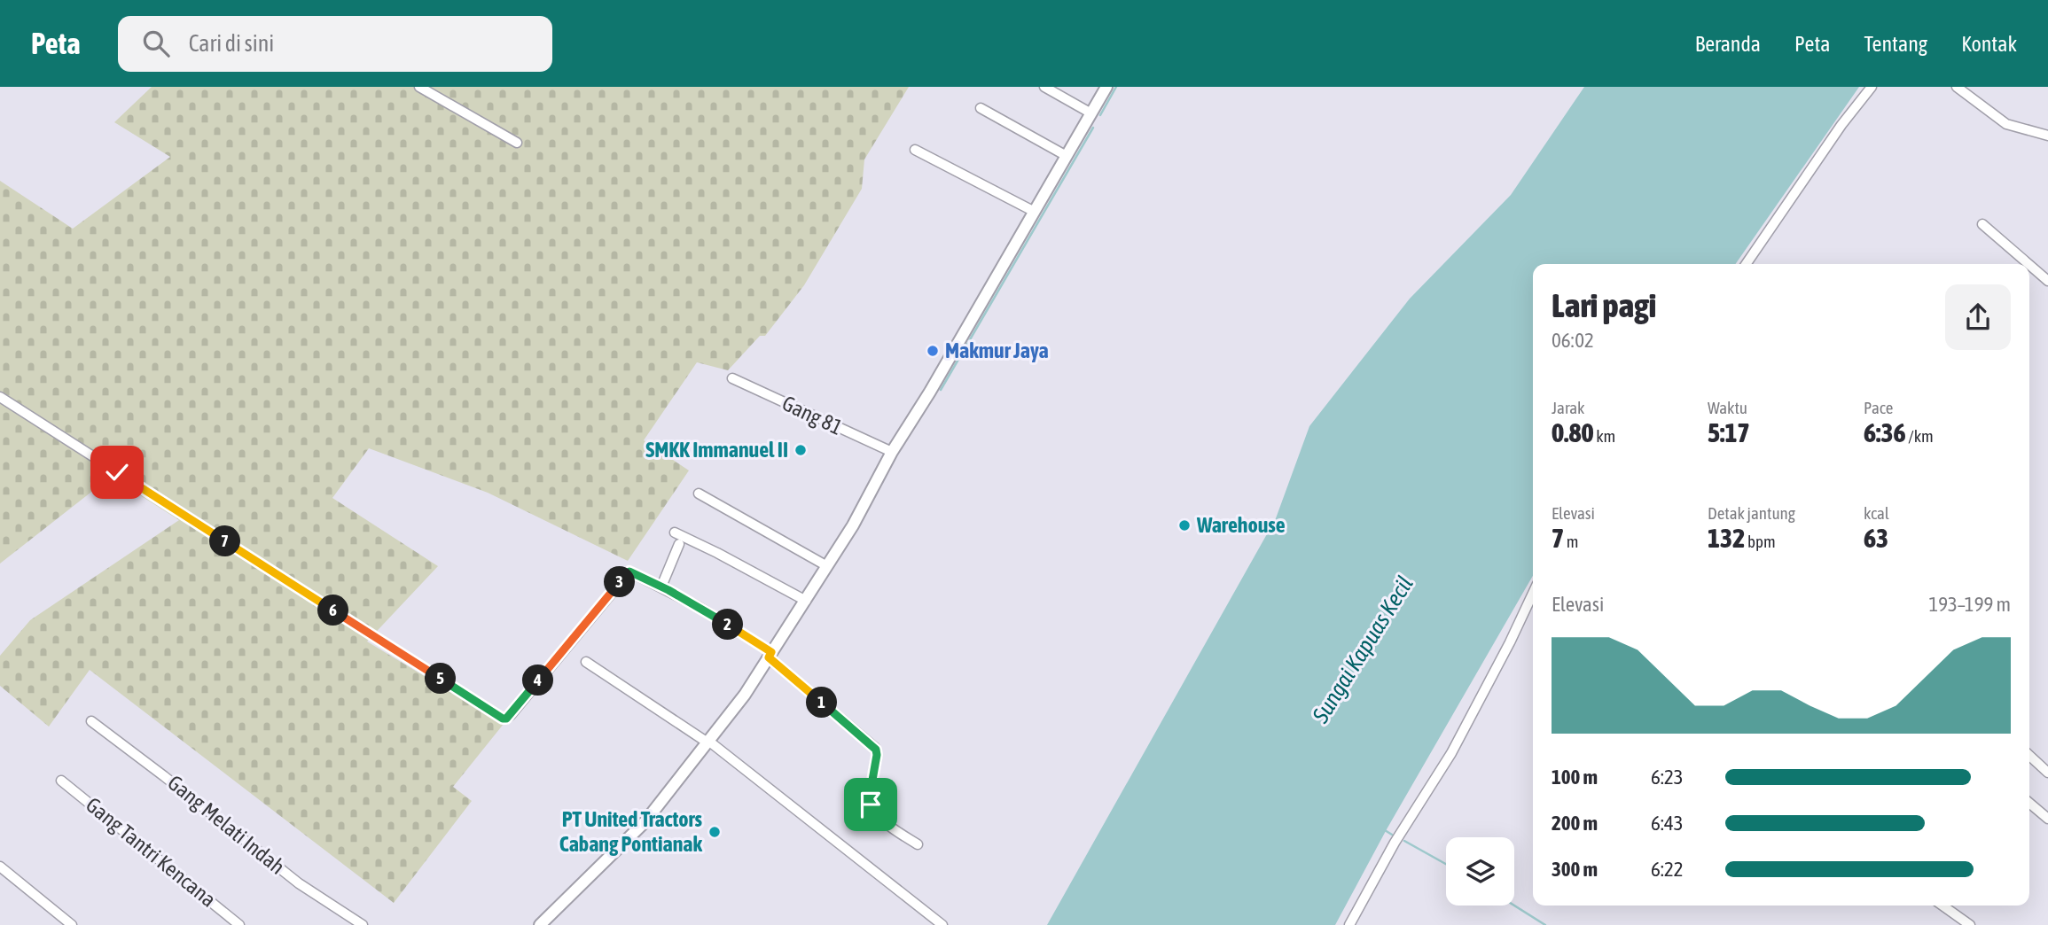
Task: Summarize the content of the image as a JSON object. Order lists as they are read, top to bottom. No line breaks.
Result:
{"streets":{"street":["Gang 81","Gang Melati Indah","Gang Tantri Kencana"]},"water":["Sungai Kapuas Kecil"],"places":["Makmur Jaya","SMKK Immanuel II","Warehouse","PT United Tractors Cabang Pontianak"],"page":{"header":"Peta","search":"Cari di sini","nav":["Beranda","Peta","Tentang","Kontak"],"heading":["Lari pagi","06:02"],"stats":[["Jarak","0.80 km"],["Waktu","5:17"],["Pace","6:36 /km"],["Elevasi","7 m"],["Detak jantung","132 bpm"],["kcal","63"]],"pins":["7","3","6","2","5","4","1"],"chart":["Elevasi","193–199 m"],"list":[{"name":"100 m","note":"6:23"},{"name":"200 m","note":"6:43"},{"name":"300 m","note":"6:22"}]}}
